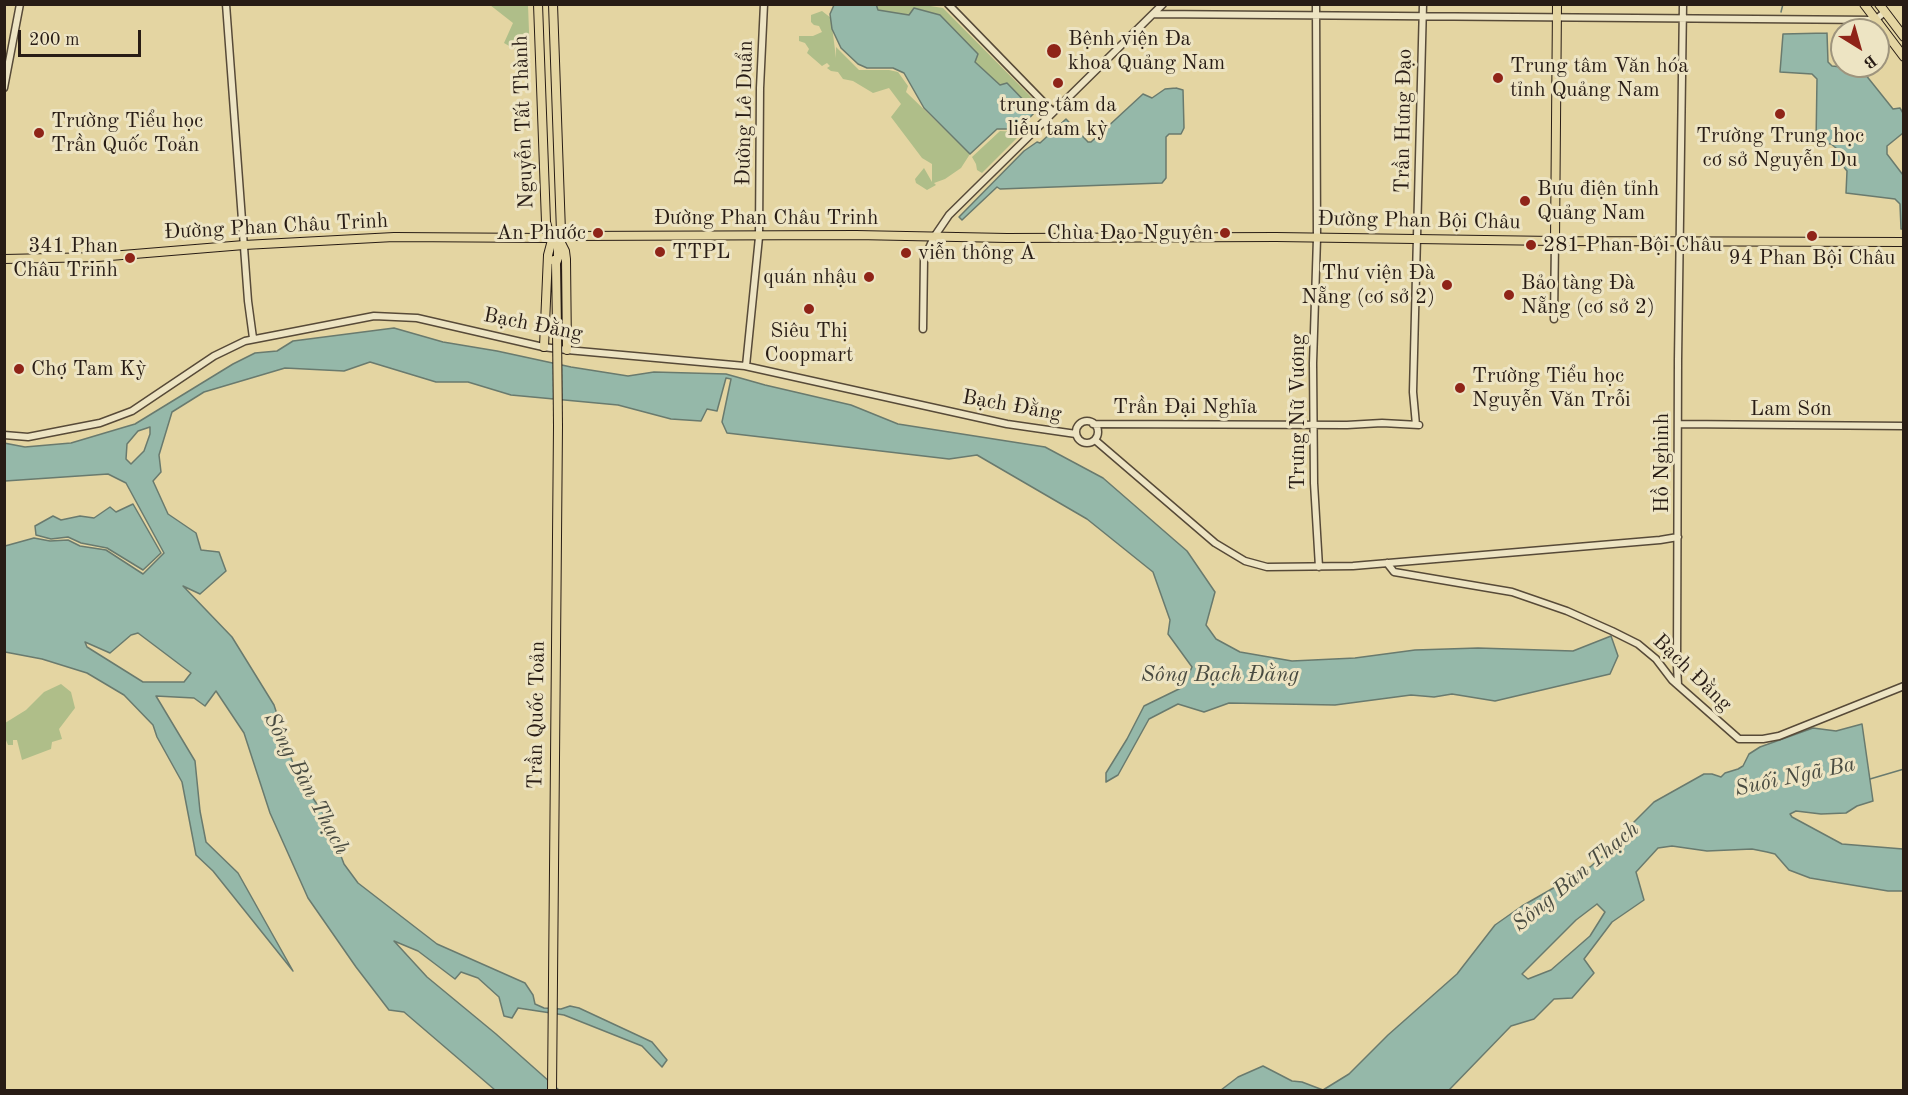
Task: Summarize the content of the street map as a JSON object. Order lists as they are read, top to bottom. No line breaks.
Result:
{"streets":{"main road":["Nguyễn Tất Thành","Đường Phan Châu Trinh","Đường Phan Bội Châu","Trần Quốc Toản"],"street":["Đường Lê Duẩn","Trần Hưng Đạo","Bạch Đằng","Trần Đại Nghĩa","Lam Sơn","Trưng Nữ Vương","Hồ Nghinh"]},"crossings":[["Đường Lê Duẩn","Đường Phan Châu Trinh"],["Đường Lê Duẩn","Bạch Đằng"],["Trần Hưng Đạo","Đường Phan Bội Châu"],["Trần Hưng Đạo","Trần Đại Nghĩa"],["Nguyễn Tất Thành","Đường Phan Châu Trinh"],["Nguyễn Tất Thành","Trần Quốc Toản"],["Đường Phan Châu Trinh","Đường Phan Bội Châu"],["Đường Phan Châu Trinh","Trần Quốc Toản"],["Đường Phan Bội Châu","Trưng Nữ Vương"],["Đường Phan Bội Châu","Hồ Nghinh"],["Bạch Đằng","Trần Đại Nghĩa"],["Bạch Đằng","Hồ Nghinh"],["Trần Đại Nghĩa","Trưng Nữ Vương"],["Lam Sơn","Hồ Nghinh"]],"water":["Sông Bạch Đằng","Suối Ngã Ba","Sông Bàn Thạch"],"places":["Bệnh viện Đa khoa Quảng Nam","Trung tâm Văn hóa tỉnh Quảng Nam","trung tâm da liễu tam kỳ","Trường Trung học cơ sở Nguyễn Du","Trường Tiểu học Trần Quốc Toản","Bưu điện tỉnh Quảng Nam","An Phước","Chùa Đạo Nguyên","94 Phan Bội Châu","281 Phan Bội Châu","TTPL","viễn thông A","341 Phan Châu Trinh","quán nhậu","Thư viện Đà Nẵng (cơ sở 2)","Bảo tàng Đà Nẵng (cơ sở 2)","Siêu Thị Coopmart","Chợ Tam Kỳ","Trường Tiểu học Nguyễn Văn Trỗi"],"scale_bar":"200 m","north":"bottom right"}
